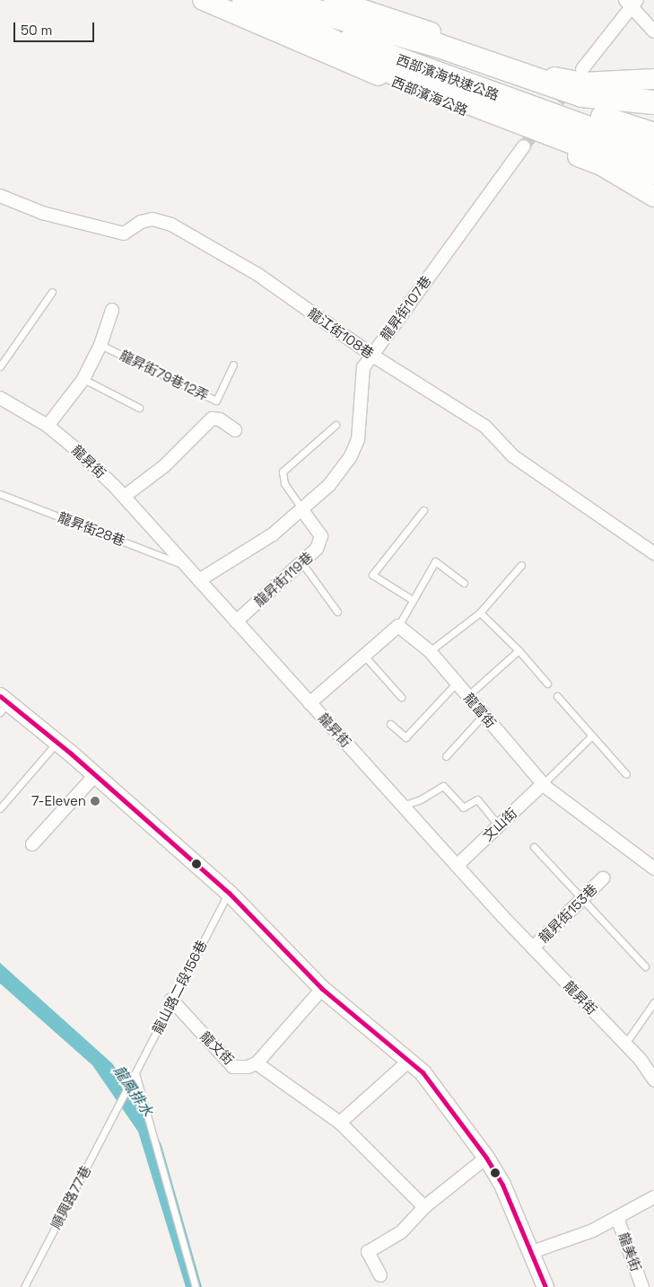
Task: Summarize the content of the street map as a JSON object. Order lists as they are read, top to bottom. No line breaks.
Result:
{"streets":{"highway":["西部濱海快速公路"],"main road":["西部濱海公路"],"street":["龍昇街107巷","龍江街108巷","龍昇街","龍昇街119巷","龍富街","文山街","龍昇街153巷","龍文街","龍美街"],"lane":["龍昇街79巷12弄","龍昇街28巷","龍山路二段156巷","順興路77巷"]},"crossings":[["龍昇街107巷","龍江街108巷"],["龍昇街107巷","龍昇街"],["龍昇街107巷","龍昇街119巷"],["龍昇街","龍昇街28巷"],["龍昇街","龍昇街119巷"],["龍昇街","文山街"],["龍昇街","龍昇街153巷"],["龍富街","文山街"],["龍山路二段156巷","龍文街"],["龍山路二段156巷","順興路77巷"]],"water":["龍鳳排水"],"places":["7-Eleven"],"scale_bar":"50 m"}
